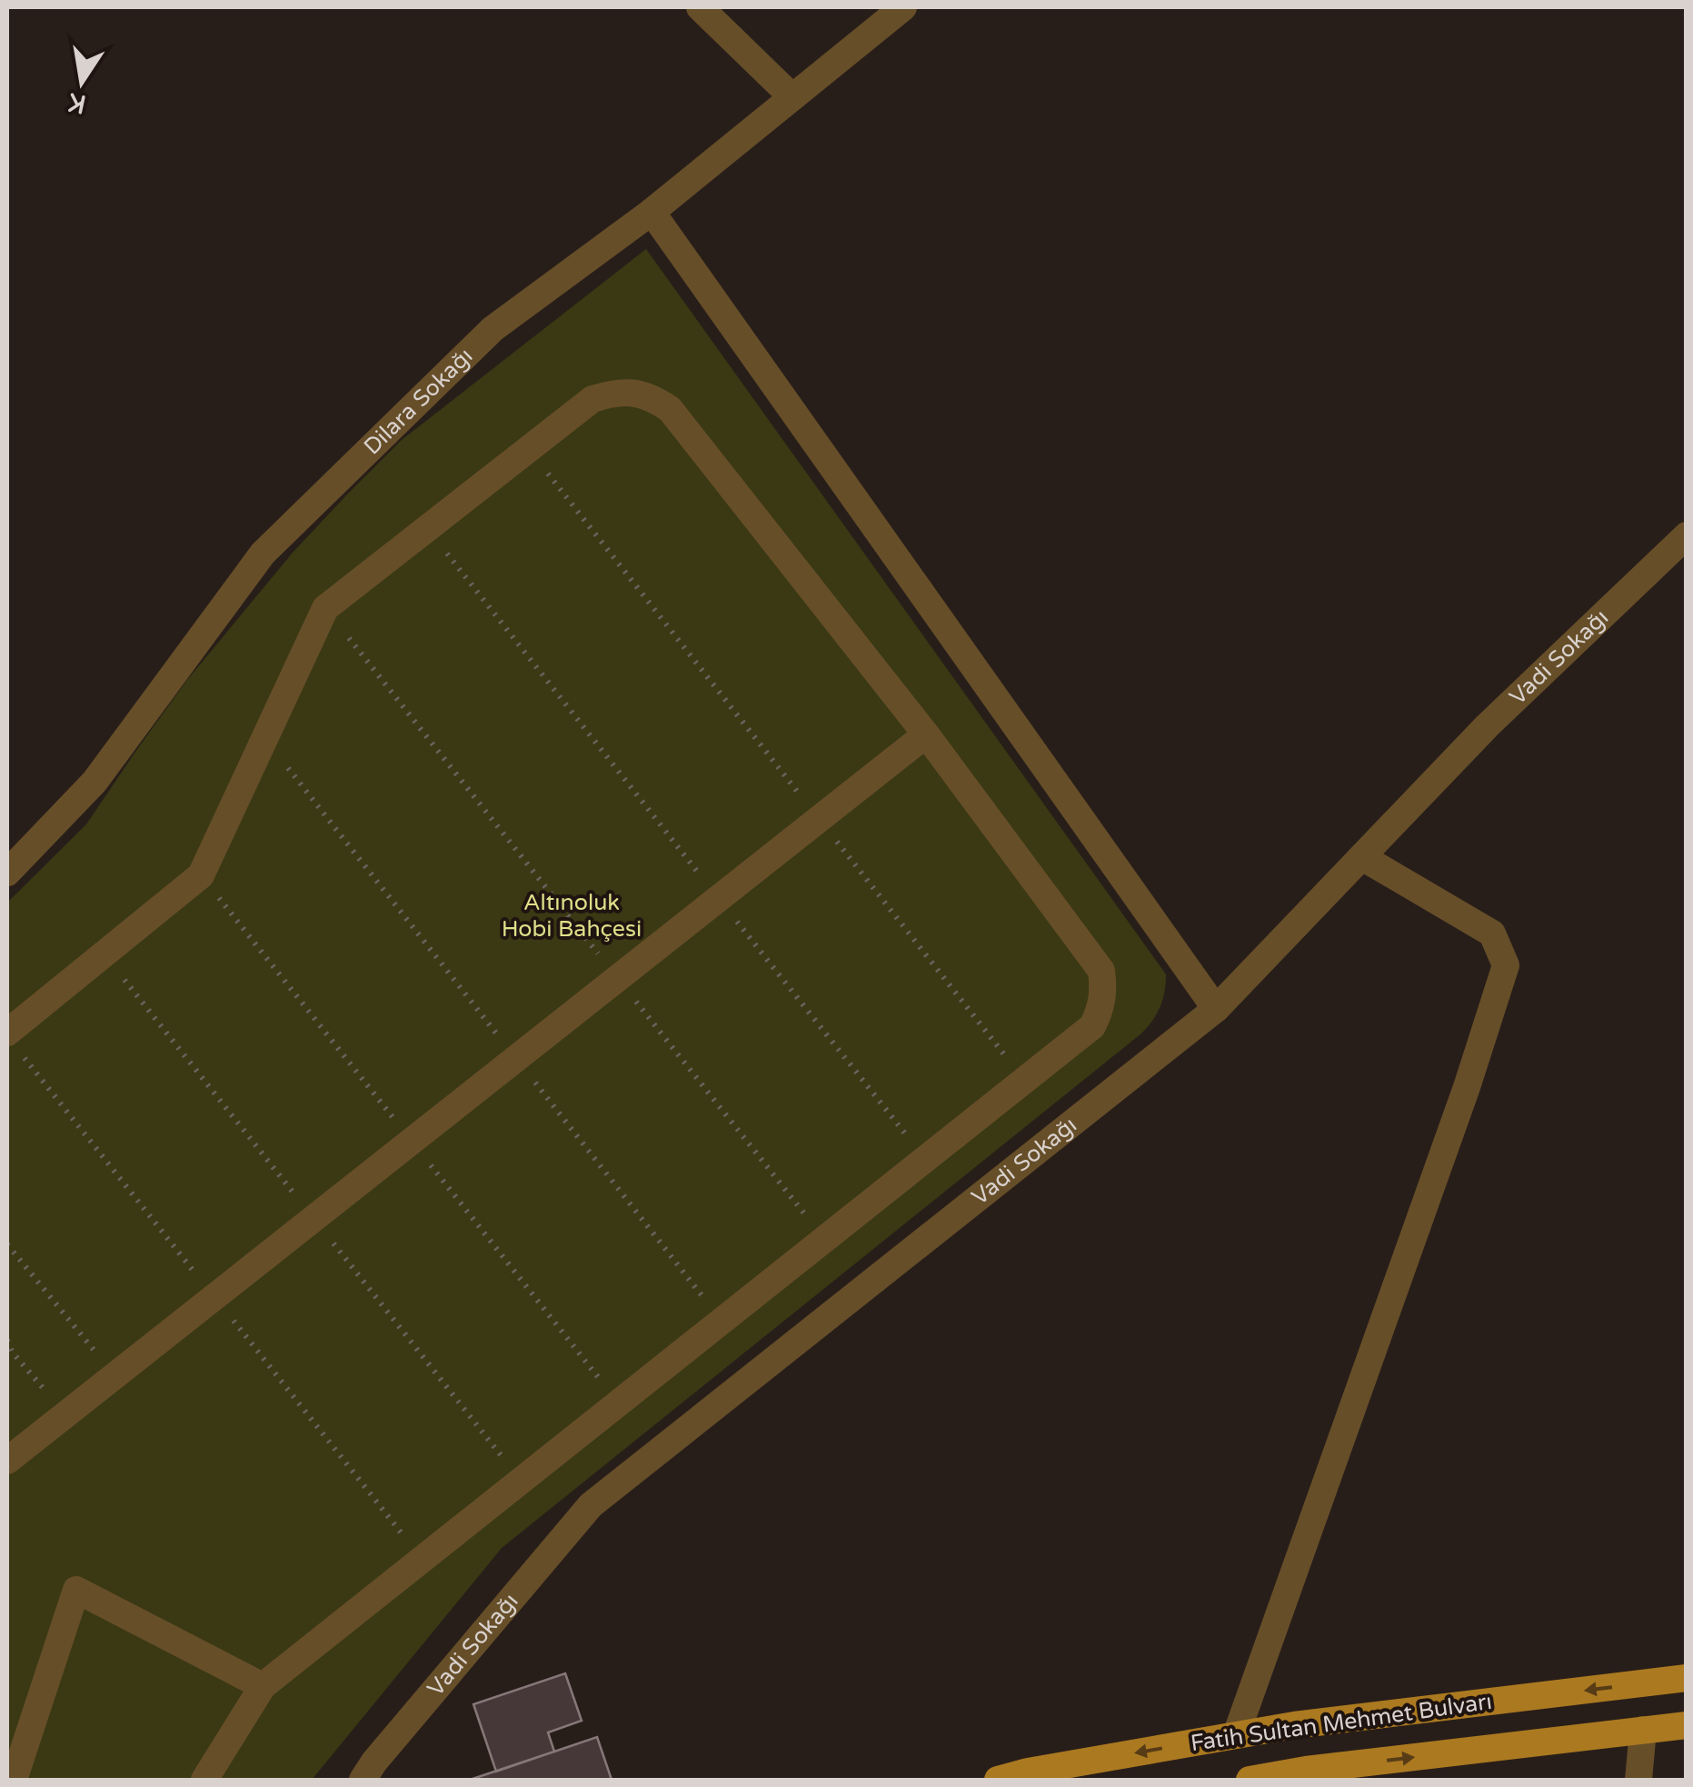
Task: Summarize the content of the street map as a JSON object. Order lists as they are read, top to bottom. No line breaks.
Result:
{"streets":{"main road":["Fatih Sultan Mehmet Bulvarı"],"street":["Dilara Sokağı","Vadi Sokağı"]},"parks":["Altınoluk Hobi Bahçesi"],"north":"bottom"}
